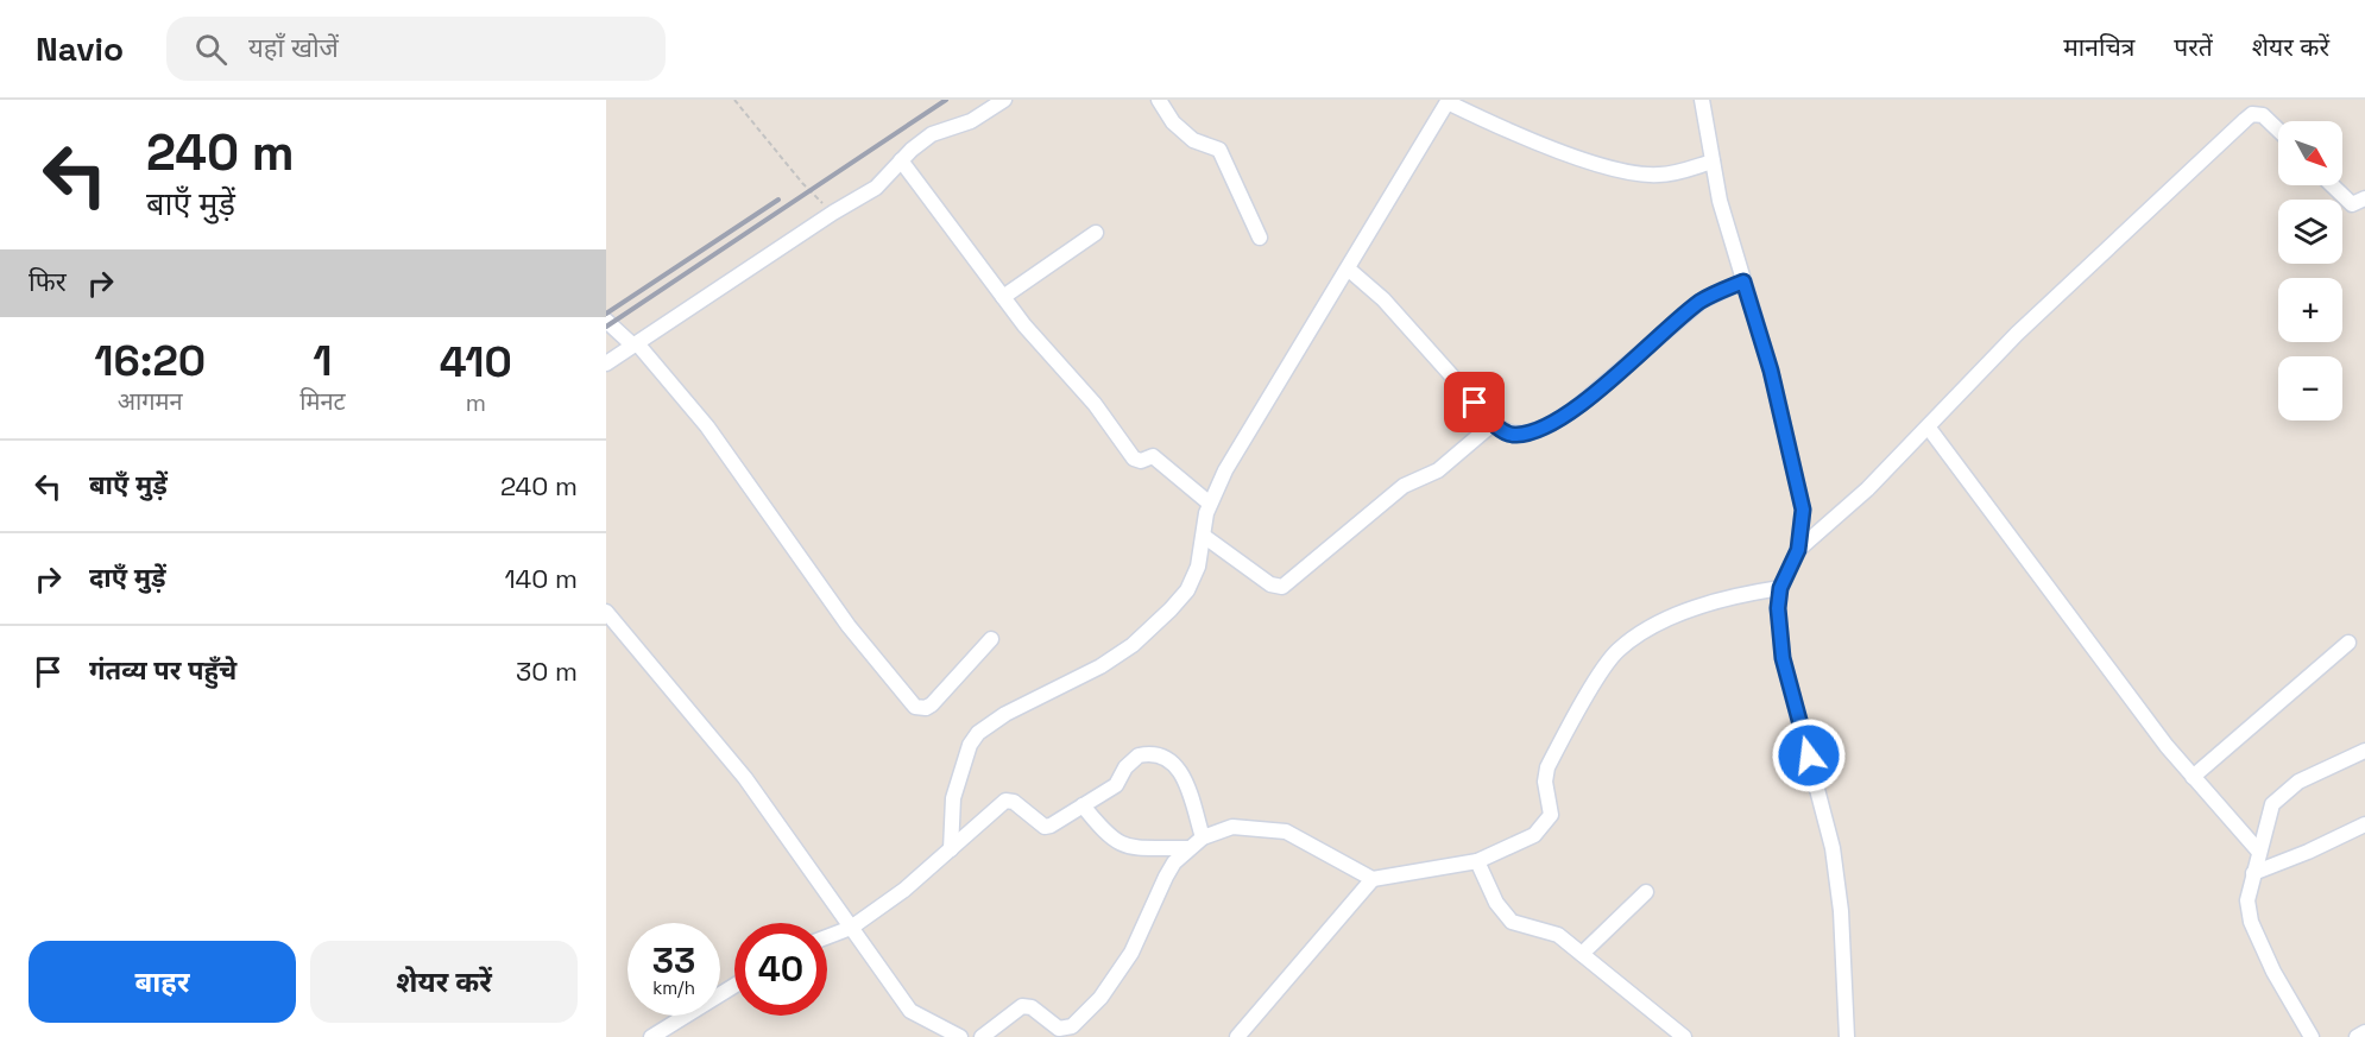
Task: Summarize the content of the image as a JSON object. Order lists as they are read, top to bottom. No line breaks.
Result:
{"north":"bottom right","page":{"header":"Navio","search":"यहाँ खोजें","nav":["मानचित्र","परतें","शेयर करें"],"turn":["240 m","बाएँ मुड़ें"],"map_buttons":["+","−"],"then":"फिर","eta":["16:20","आगमन","1","मिनट","410","m"],"list":[{"name":"बाएँ मुड़ें","value":"240 m"},{"name":"दाएँ मुड़ें","value":"140 m"},{"name":"गंतव्य पर पहुँचे","value":"30 m"}],"speed":"33 km/h","limit":"40","buttons":["बाहर","शेयर करें"]}}
